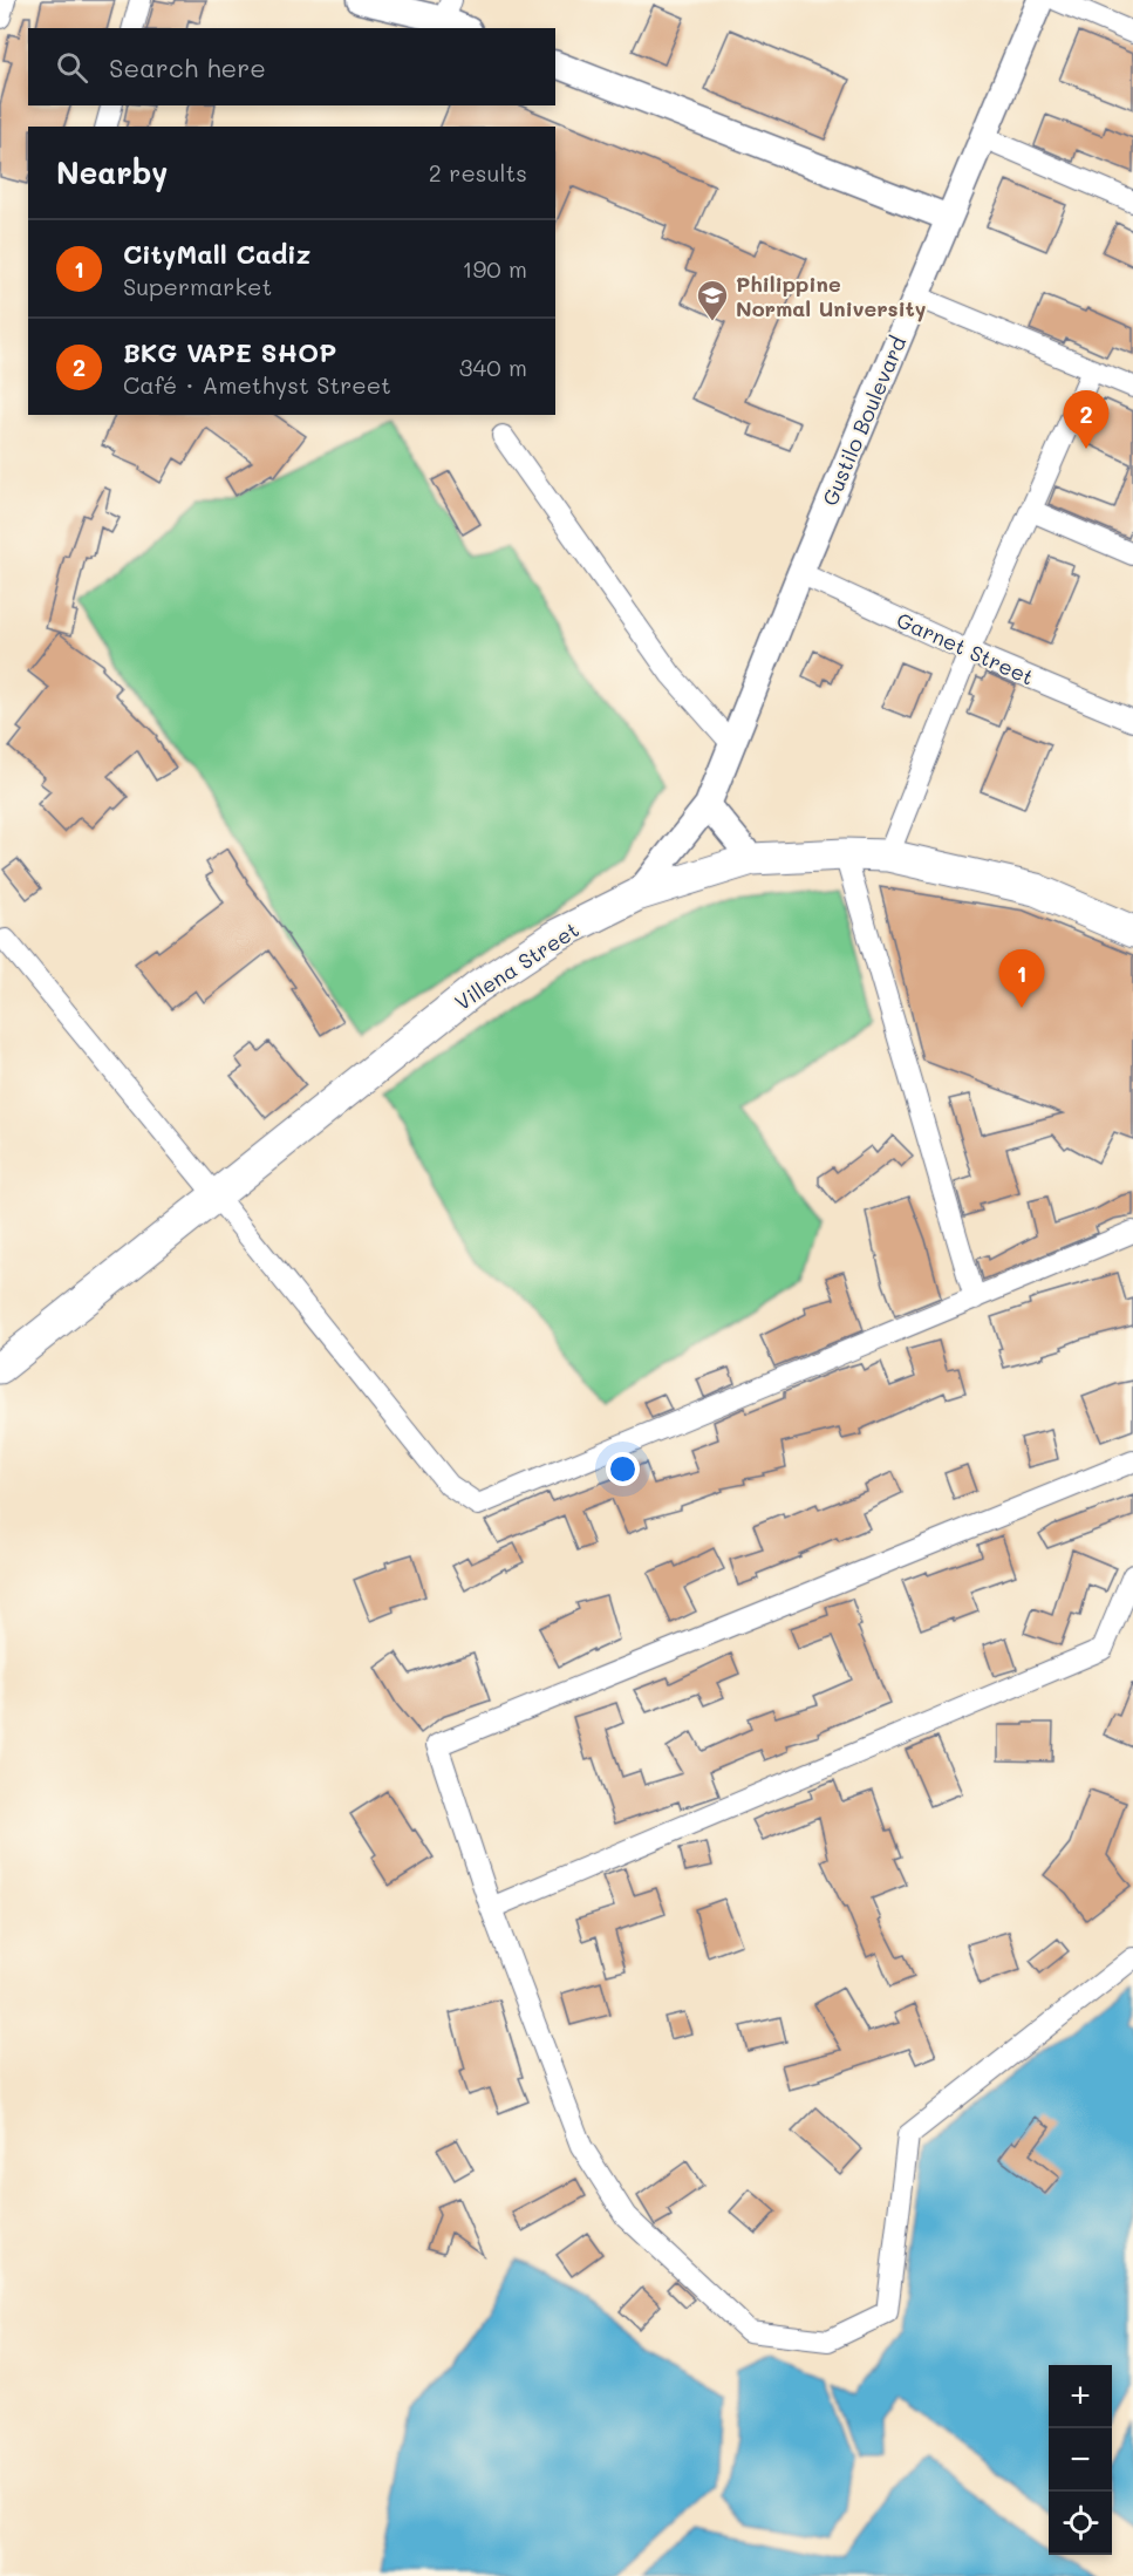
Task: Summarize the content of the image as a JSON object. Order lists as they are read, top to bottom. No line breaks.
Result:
{"streets":{"main road":["Villena Street"],"street":["Gustilo Boulevard","Garnet Street"]},"crossings":[["Gustilo Boulevard","Garnet Street"],["Gustilo Boulevard","Villena Street"]],"places":{"school or university":["Philippine Normal University"]},"page":{"search":"Search here","heading":["Nearby","2 results"],"list":[{"mark":"1","name":"CityMall Cadiz","note":"Supermarket","value":"190 m"},{"mark":"2","name":"BKG VAPE SHOP","note":"Café · Amethyst Street","value":"340 m"}],"pins":["2","1"],"map_buttons":["+","−"]}}
